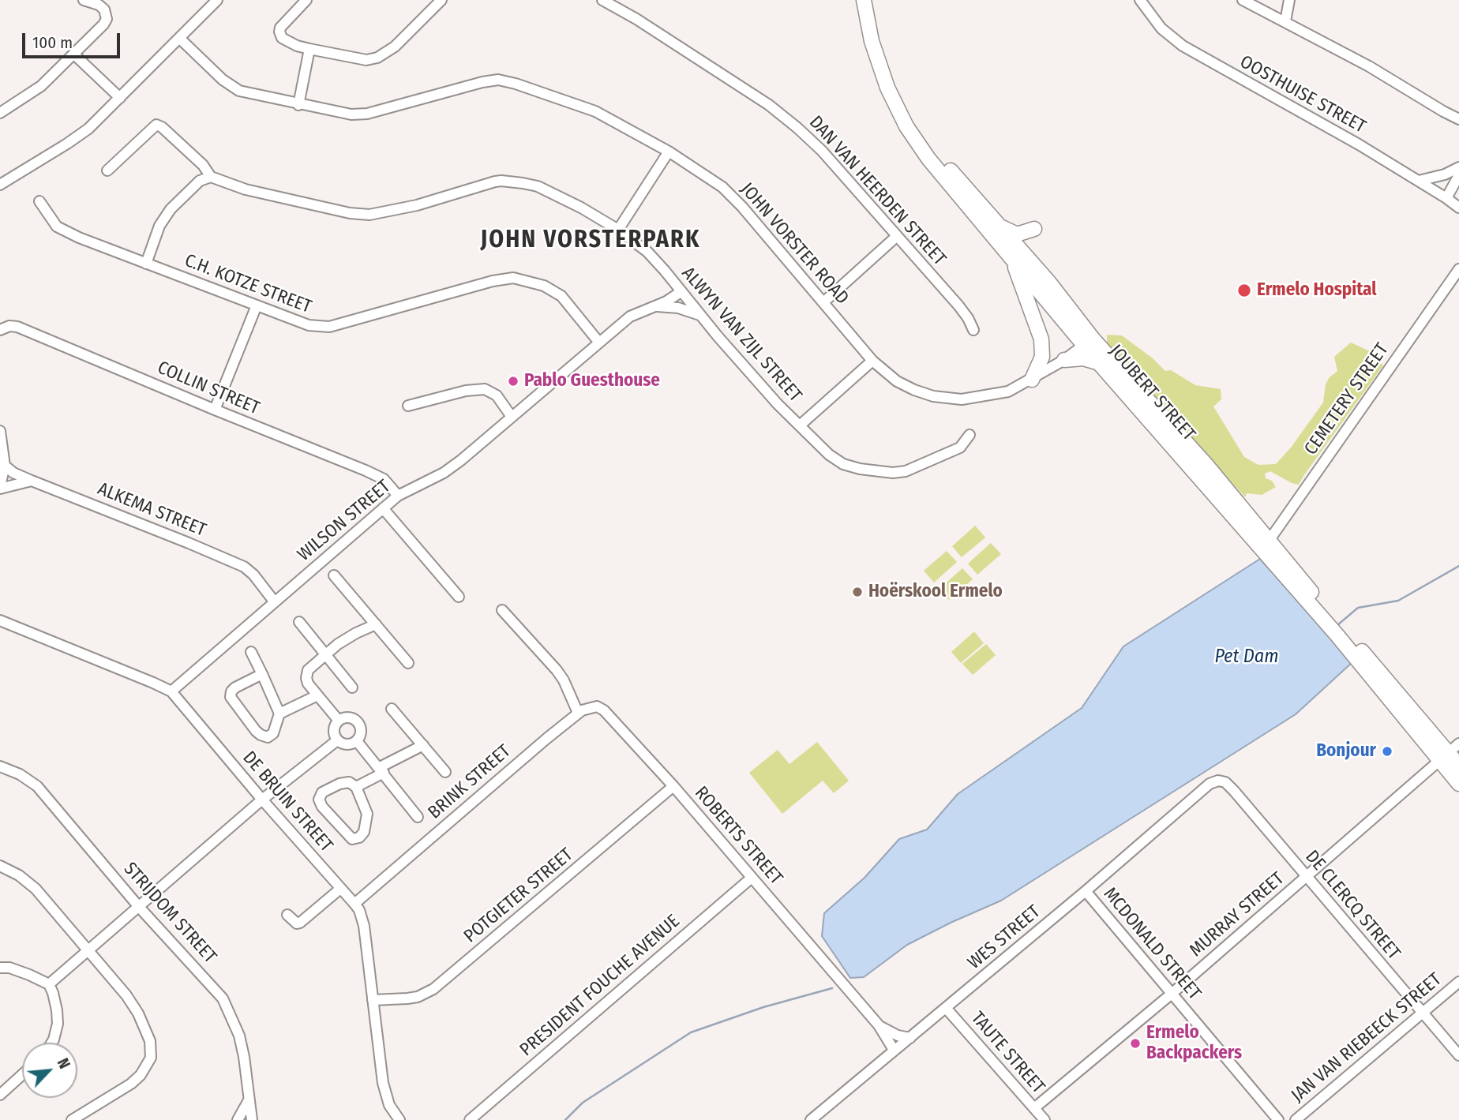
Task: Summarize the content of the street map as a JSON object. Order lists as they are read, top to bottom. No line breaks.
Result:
{"streets":{"highway":["JOUBERT STREET"],"street":["OOSTHUISE STREET","DAN VAN HEERDEN STREET","JOHN VORSTER ROAD","C.H. KOTZE STREET","ALWYN VAN ZIJL STREET","COLLIN STREET","CEMETERY STREET","ALKEMA STREET","WILSON STREET","BRINK STREET","DE BRUIN STREET","ROBERTS STREET","POTGIETER STREET","DE CLERCQ STREET","STRIJDOM STREET","MURRAY STREET","WES STREET","MCDONALD STREET","PRESIDENT FOUCHE AVENUE","JAN VAN RIEBEECK STREET","TAUTE STREET"]},"crossings":[["JOHN VORSTER ROAD","JOUBERT STREET"],["C.H. KOTZE STREET","WILSON STREET"],["ALWYN VAN ZIJL STREET","WILSON STREET"],["COLLIN STREET","WILSON STREET"],["JOUBERT STREET","CEMETERY STREET"],["JOUBERT STREET","MURRAY STREET"],["ALKEMA STREET","WILSON STREET"],["WILSON STREET","DE BRUIN STREET"],["BRINK STREET","DE BRUIN STREET"],["BRINK STREET","ROBERTS STREET"],["DE BRUIN STREET","POTGIETER STREET"],["ROBERTS STREET","POTGIETER STREET"],["ROBERTS STREET","PRESIDENT FOUCHE AVENUE"],["DE CLERCQ STREET","MURRAY STREET"],["DE CLERCQ STREET","WES STREET"],["DE CLERCQ STREET","JAN VAN RIEBEECK STREET"],["MURRAY STREET","MCDONALD STREET"],["MURRAY STREET","TAUTE STREET"],["WES STREET","MCDONALD STREET"],["WES STREET","TAUTE STREET"]],"districts":["JOHN VORSTERPARK"],"water":["Pet Dam"],"places":["Ermelo Hospital","Pablo Guesthouse","Hoërskool Ermelo","Bonjour","Ermelo Backpackers"],"scale_bar":"100 m","north":"top right"}
